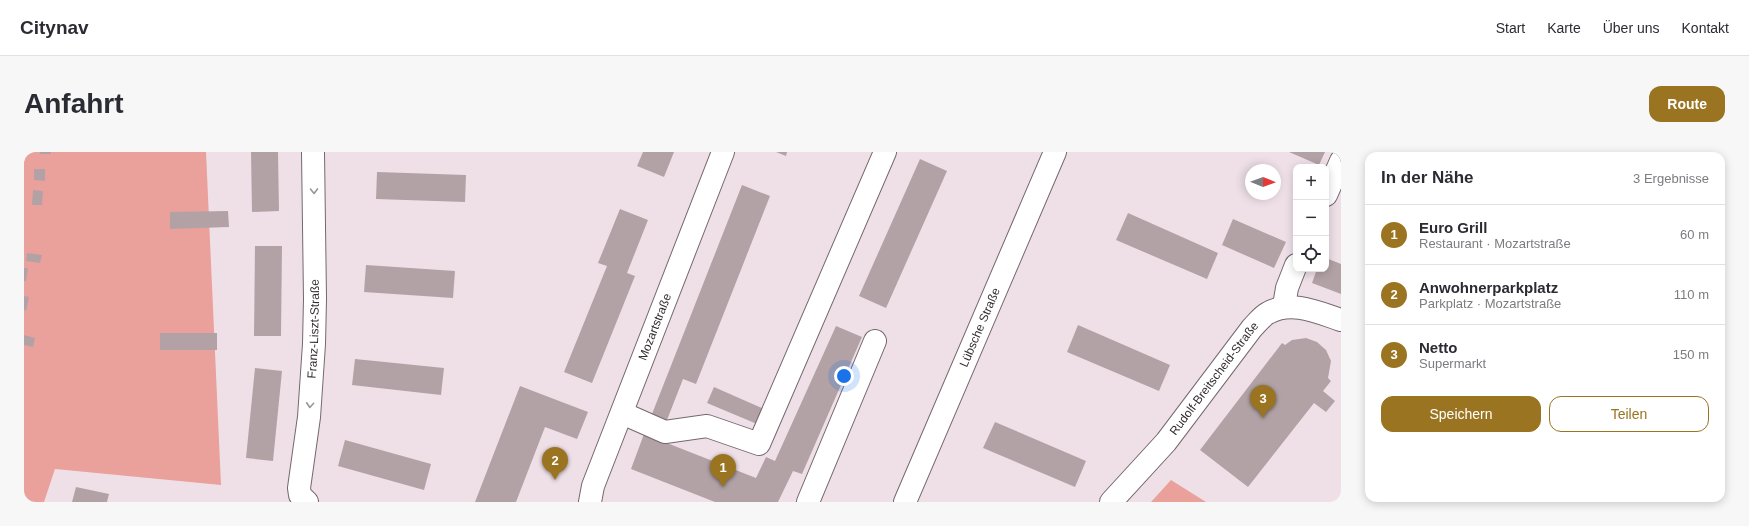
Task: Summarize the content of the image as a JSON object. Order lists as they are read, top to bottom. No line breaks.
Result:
{"streets":{"street":["Mozartstraße","Lübsche Straße","Franz-Liszt-Straße","Rudolf-Breitscheid-Straße"]},"one_way":["Franz-Liszt-Straße"],"north":"right","page":{"header":"Citynav","nav":["Start","Karte","Über uns","Kontakt"],"buttons":["Route",["Speichern","Teilen"]],"title":"Anfahrt","heading":["In der Nähe","3 Ergebnisse"],"map_buttons":["+","−"],"list":[{"mark":"1","name":"Euro Grill","note":"Restaurant · Mozartstraße","value":"60 m"},{"mark":"2","name":"Anwohnerparkplatz","note":"Parkplatz · Mozartstraße","value":"110 m"},{"mark":"3","name":"Netto","note":"Supermarkt","value":"150 m"}],"pins":["3","2","1"]}}
